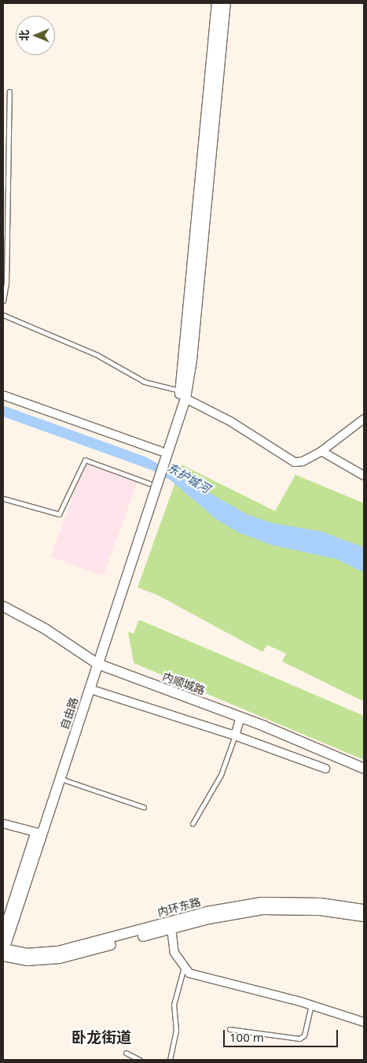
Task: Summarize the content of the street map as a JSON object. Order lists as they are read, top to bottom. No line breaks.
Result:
{"streets":{"street":["内顺城路","自由路","内环东路"]},"crossings":[["内顺城路","自由路"],["自由路","内环东路"]],"districts":["卧龙街道"],"water":["东护城河"],"scale_bar":"100 m","north":"left"}
